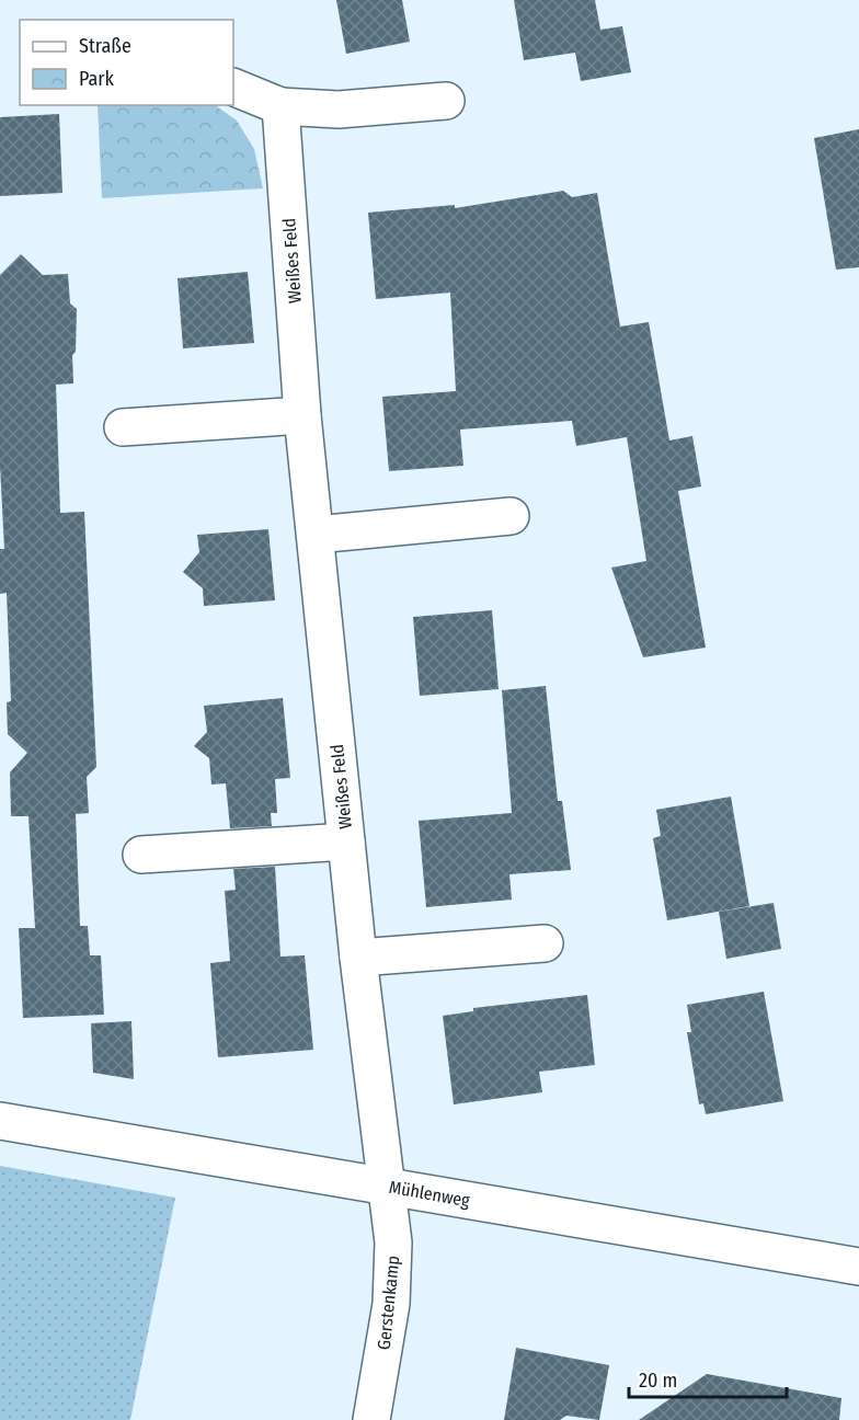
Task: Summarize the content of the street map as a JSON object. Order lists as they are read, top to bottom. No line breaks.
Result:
{"streets":{"street":["Weißes Feld","Mühlenweg","Gerstenkamp"]},"crossings":[["Weißes Feld","Mühlenweg"],["Weißes Feld","Gerstenkamp"],["Mühlenweg","Gerstenkamp"]],"legend":["Straße","Park"],"scale_bar":"20 m"}
